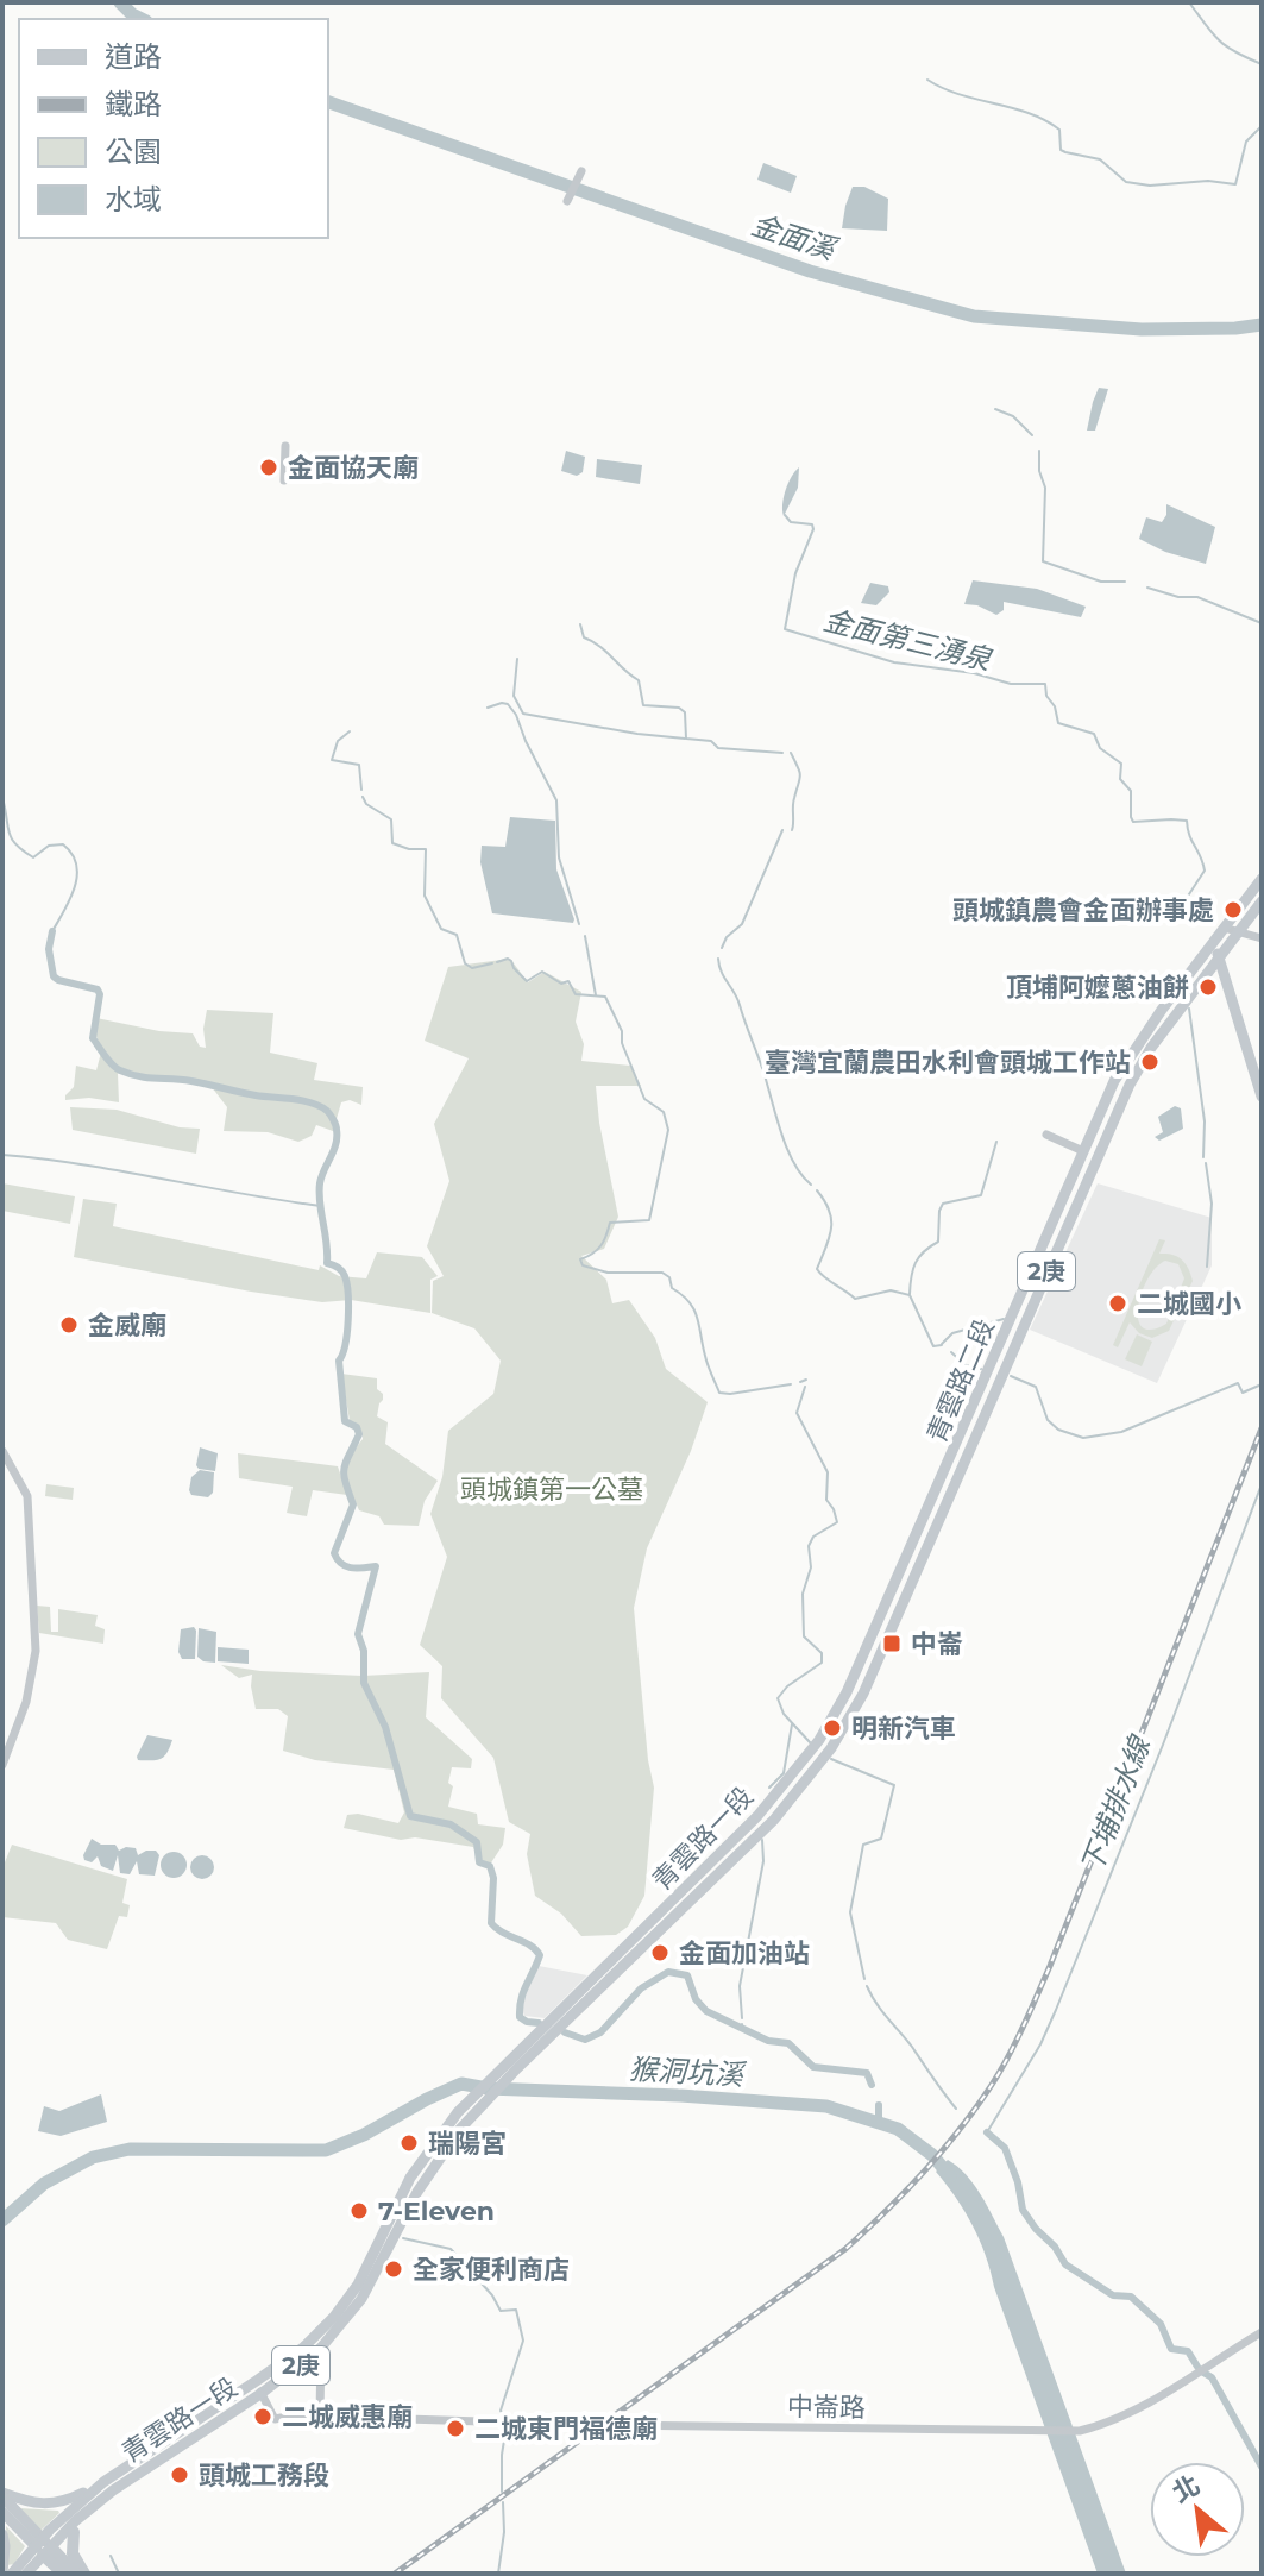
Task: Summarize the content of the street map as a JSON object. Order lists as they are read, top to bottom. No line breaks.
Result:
{"streets":{"main road":["2庚","青雲路二段","青雲路一段"],"street":["中崙路"]},"crossings":[["青雲路二段","青雲路一段"]],"water":["金面溪","金面第三湧泉","下埔排水線","猴洞坑溪"],"parks":["頭城鎮第一公墓"],"places":{"other":["金面協天廟","頭城鎮農會金面辦事處","頂埔阿嬤蔥油餅","臺灣宜蘭農田水利會頭城工作站","二城國小","金威廟","明新汽車","金面加油站","瑞陽宮","7-Eleven","全家便利商店","二城威惠廟","二城東門福德廟","頭城工務段"],"transit":["中崙"]},"legend":["道路","鐵路","公園","水域"],"north":"top left"}
